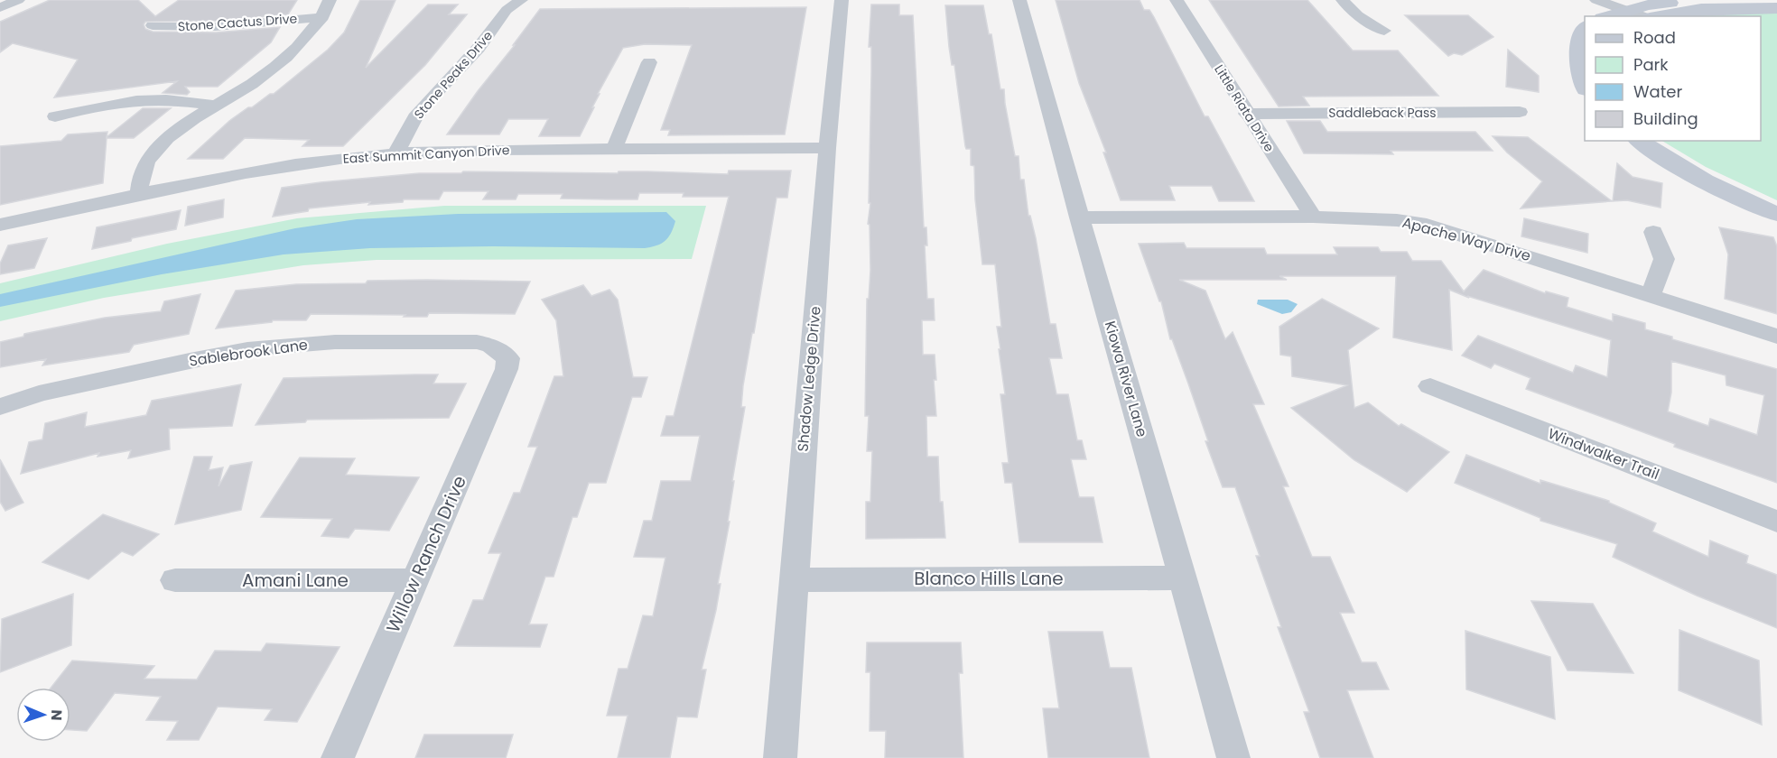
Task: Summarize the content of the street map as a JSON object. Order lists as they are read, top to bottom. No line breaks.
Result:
{"streets":{"street":["Stone Cactus Drive","Stone Peaks Drive","Little Riata Drive","Saddleback Pass","East Summit Canyon Drive","Apache Way Drive","Sablebrook Lane","Shadow Ledge Drive","Kiowa River Lane","Windwalker Trail","Willow Ranch Drive","Blanco Hills Lane","Amani Lane"]},"crossings":[["Stone Peaks Drive","East Summit Canyon Drive"],["Little Riata Drive","Saddleback Pass"],["Little Riata Drive","Apache Way Drive"],["East Summit Canyon Drive","Shadow Ledge Drive"],["Apache Way Drive","Kiowa River Lane"],["Sablebrook Lane","Willow Ranch Drive"],["Shadow Ledge Drive","Blanco Hills Lane"],["Kiowa River Lane","Blanco Hills Lane"],["Willow Ranch Drive","Amani Lane"]],"legend":["Road","Park","Water","Building"],"north":"right"}
